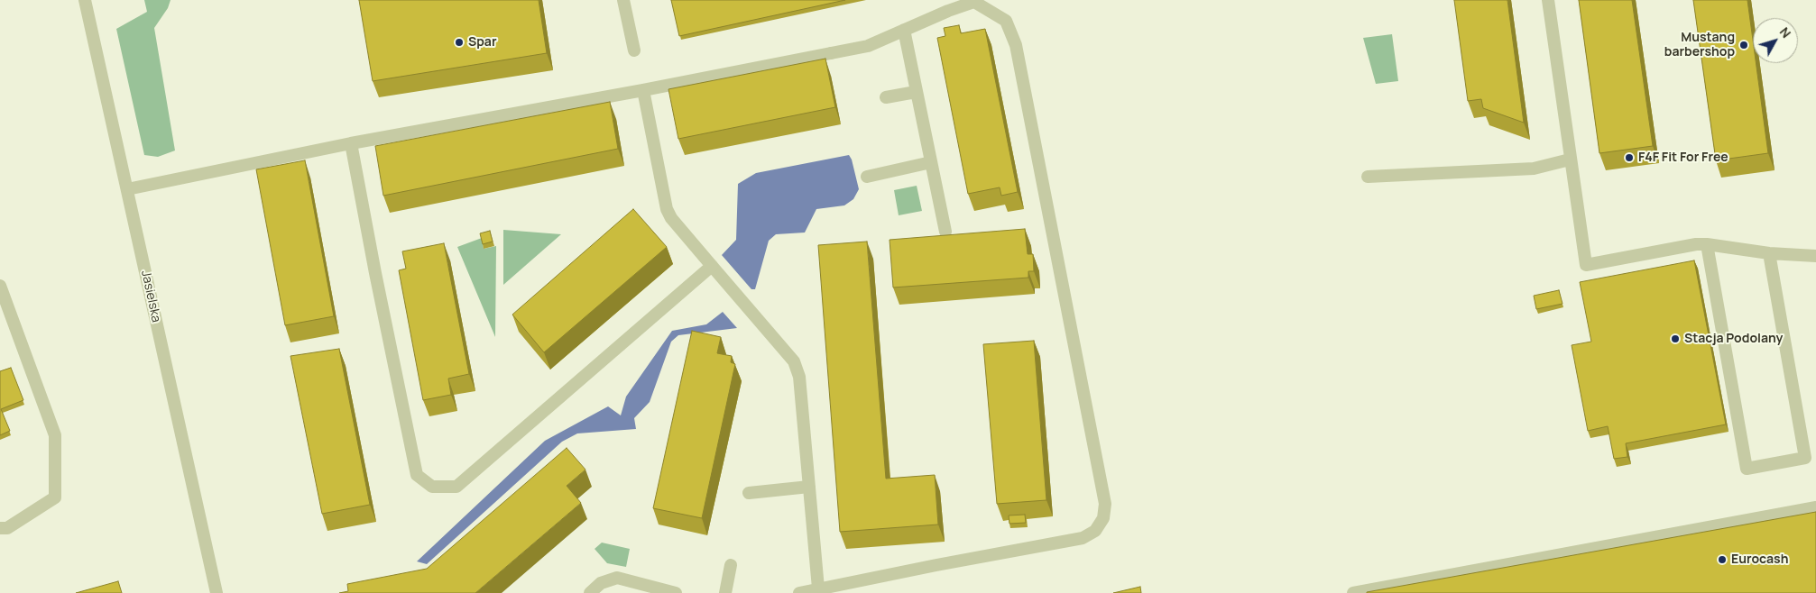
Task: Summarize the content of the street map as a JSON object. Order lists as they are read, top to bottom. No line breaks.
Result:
{"streets":{"street":["Jasielska"]},"places":["Spar","Mustang barbershop","F4F Fit For Free","Stacja Podolany","Eurocash"],"north":"top right"}
